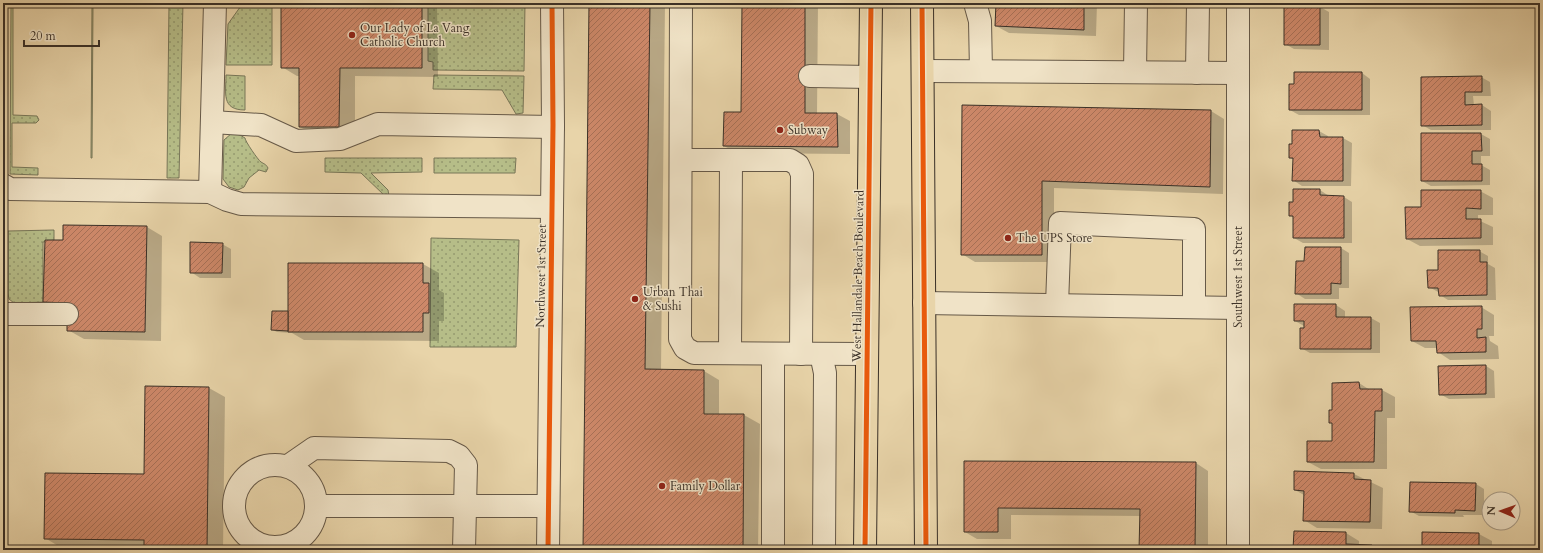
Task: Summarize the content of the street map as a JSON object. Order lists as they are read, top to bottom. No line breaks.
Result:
{"streets":{"main road":["West Hallandale Beach Boulevard"],"street":["Northwest 1st Street","Southwest 1st Street"]},"places":["Our Lady of La Vang Catholic Church","Subway","The UPS Store","Urban Thai & Sushi","Family Dollar"],"scale_bar":"20 m","north":"left"}
